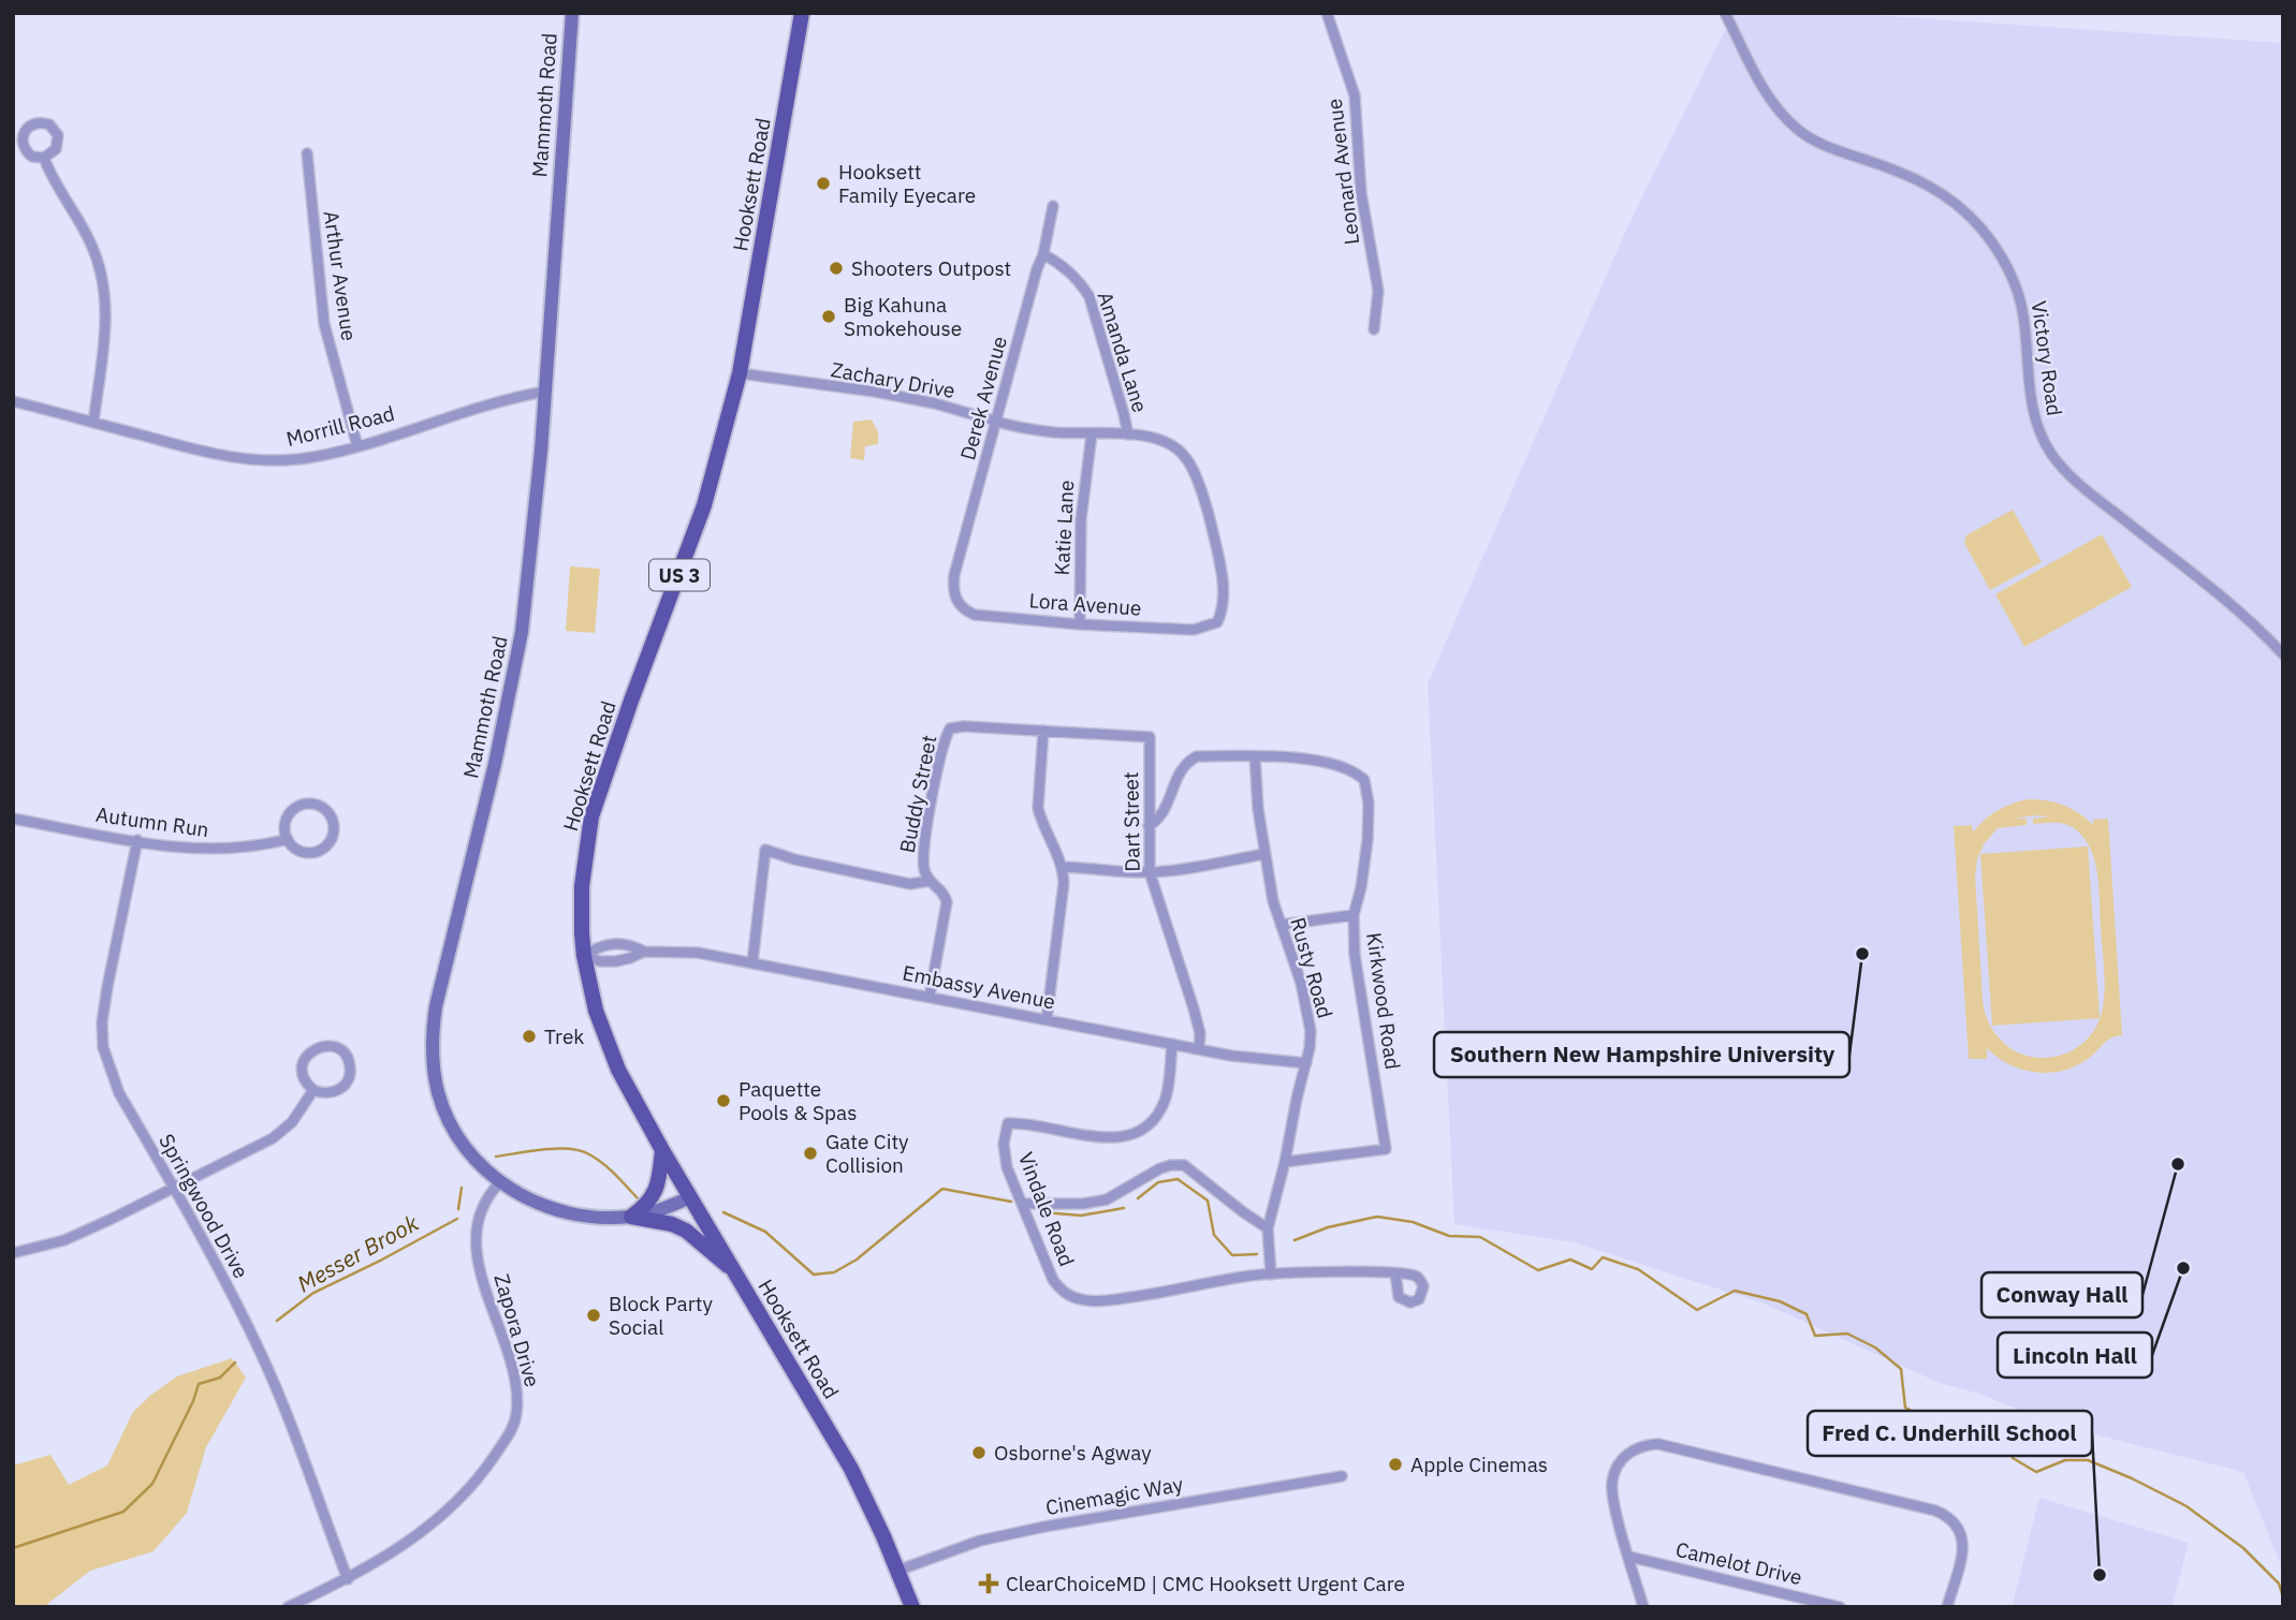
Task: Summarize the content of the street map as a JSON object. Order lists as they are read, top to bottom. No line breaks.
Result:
{"streets":{"main road":["Mammoth Road","Hooksett Road","US 3"],"street":["Leonard Avenue","Arthur Avenue","Amanda Lane","Victory Road","Zachary Drive","Derek Avenue","Morrill Road","Katie Lane","Lora Avenue","Buddy Street","Autumn Run","Dart Street","Rusty Road","Embassy Avenue","Kirkwood Road","Springwood Drive","Vindale Road","Zapora Drive","Cinemagic Way","Camelot Drive"]},"crossings":[["Mammoth Road","Hooksett Road"],["Mammoth Road","Morrill Road"],["Mammoth Road","Zapora Drive"],["Hooksett Road","Zachary Drive"],["Hooksett Road","Embassy Avenue"],["Hooksett Road","Cinemagic Way"],["Arthur Avenue","Morrill Road"],["Amanda Lane","Zachary Drive"],["Amanda Lane","Derek Avenue"],["Zachary Drive","Derek Avenue"],["Zachary Drive","Katie Lane"],["Zachary Drive","Lora Avenue"],["Derek Avenue","Lora Avenue"],["Katie Lane","Lora Avenue"],["Buddy Street","Dart Street"],["Buddy Street","Embassy Avenue"],["Autumn Run","Springwood Drive"],["Dart Street","Embassy Avenue"],["Rusty Road","Embassy Avenue"],["Rusty Road","Kirkwood Road"],["Rusty Road","Vindale Road"],["Embassy Avenue","Vindale Road"],["Springwood Drive","Zapora Drive"]],"water":["Messer Brook"],"places":{"other":["Hooksett Family Eyecare","Shooters Outpost","Big Kahuna Smokehouse","Southern New Hampshire University","Trek","Paquette Pools & Spas","Gate City Collision","Conway Hall","Lincoln Hall","Block Party Social","Osborne's Agway","Apple Cinemas","Fred C. Underhill School"],"health":["ClearChoiceMD | CMC Hooksett Urgent Care"]}}
